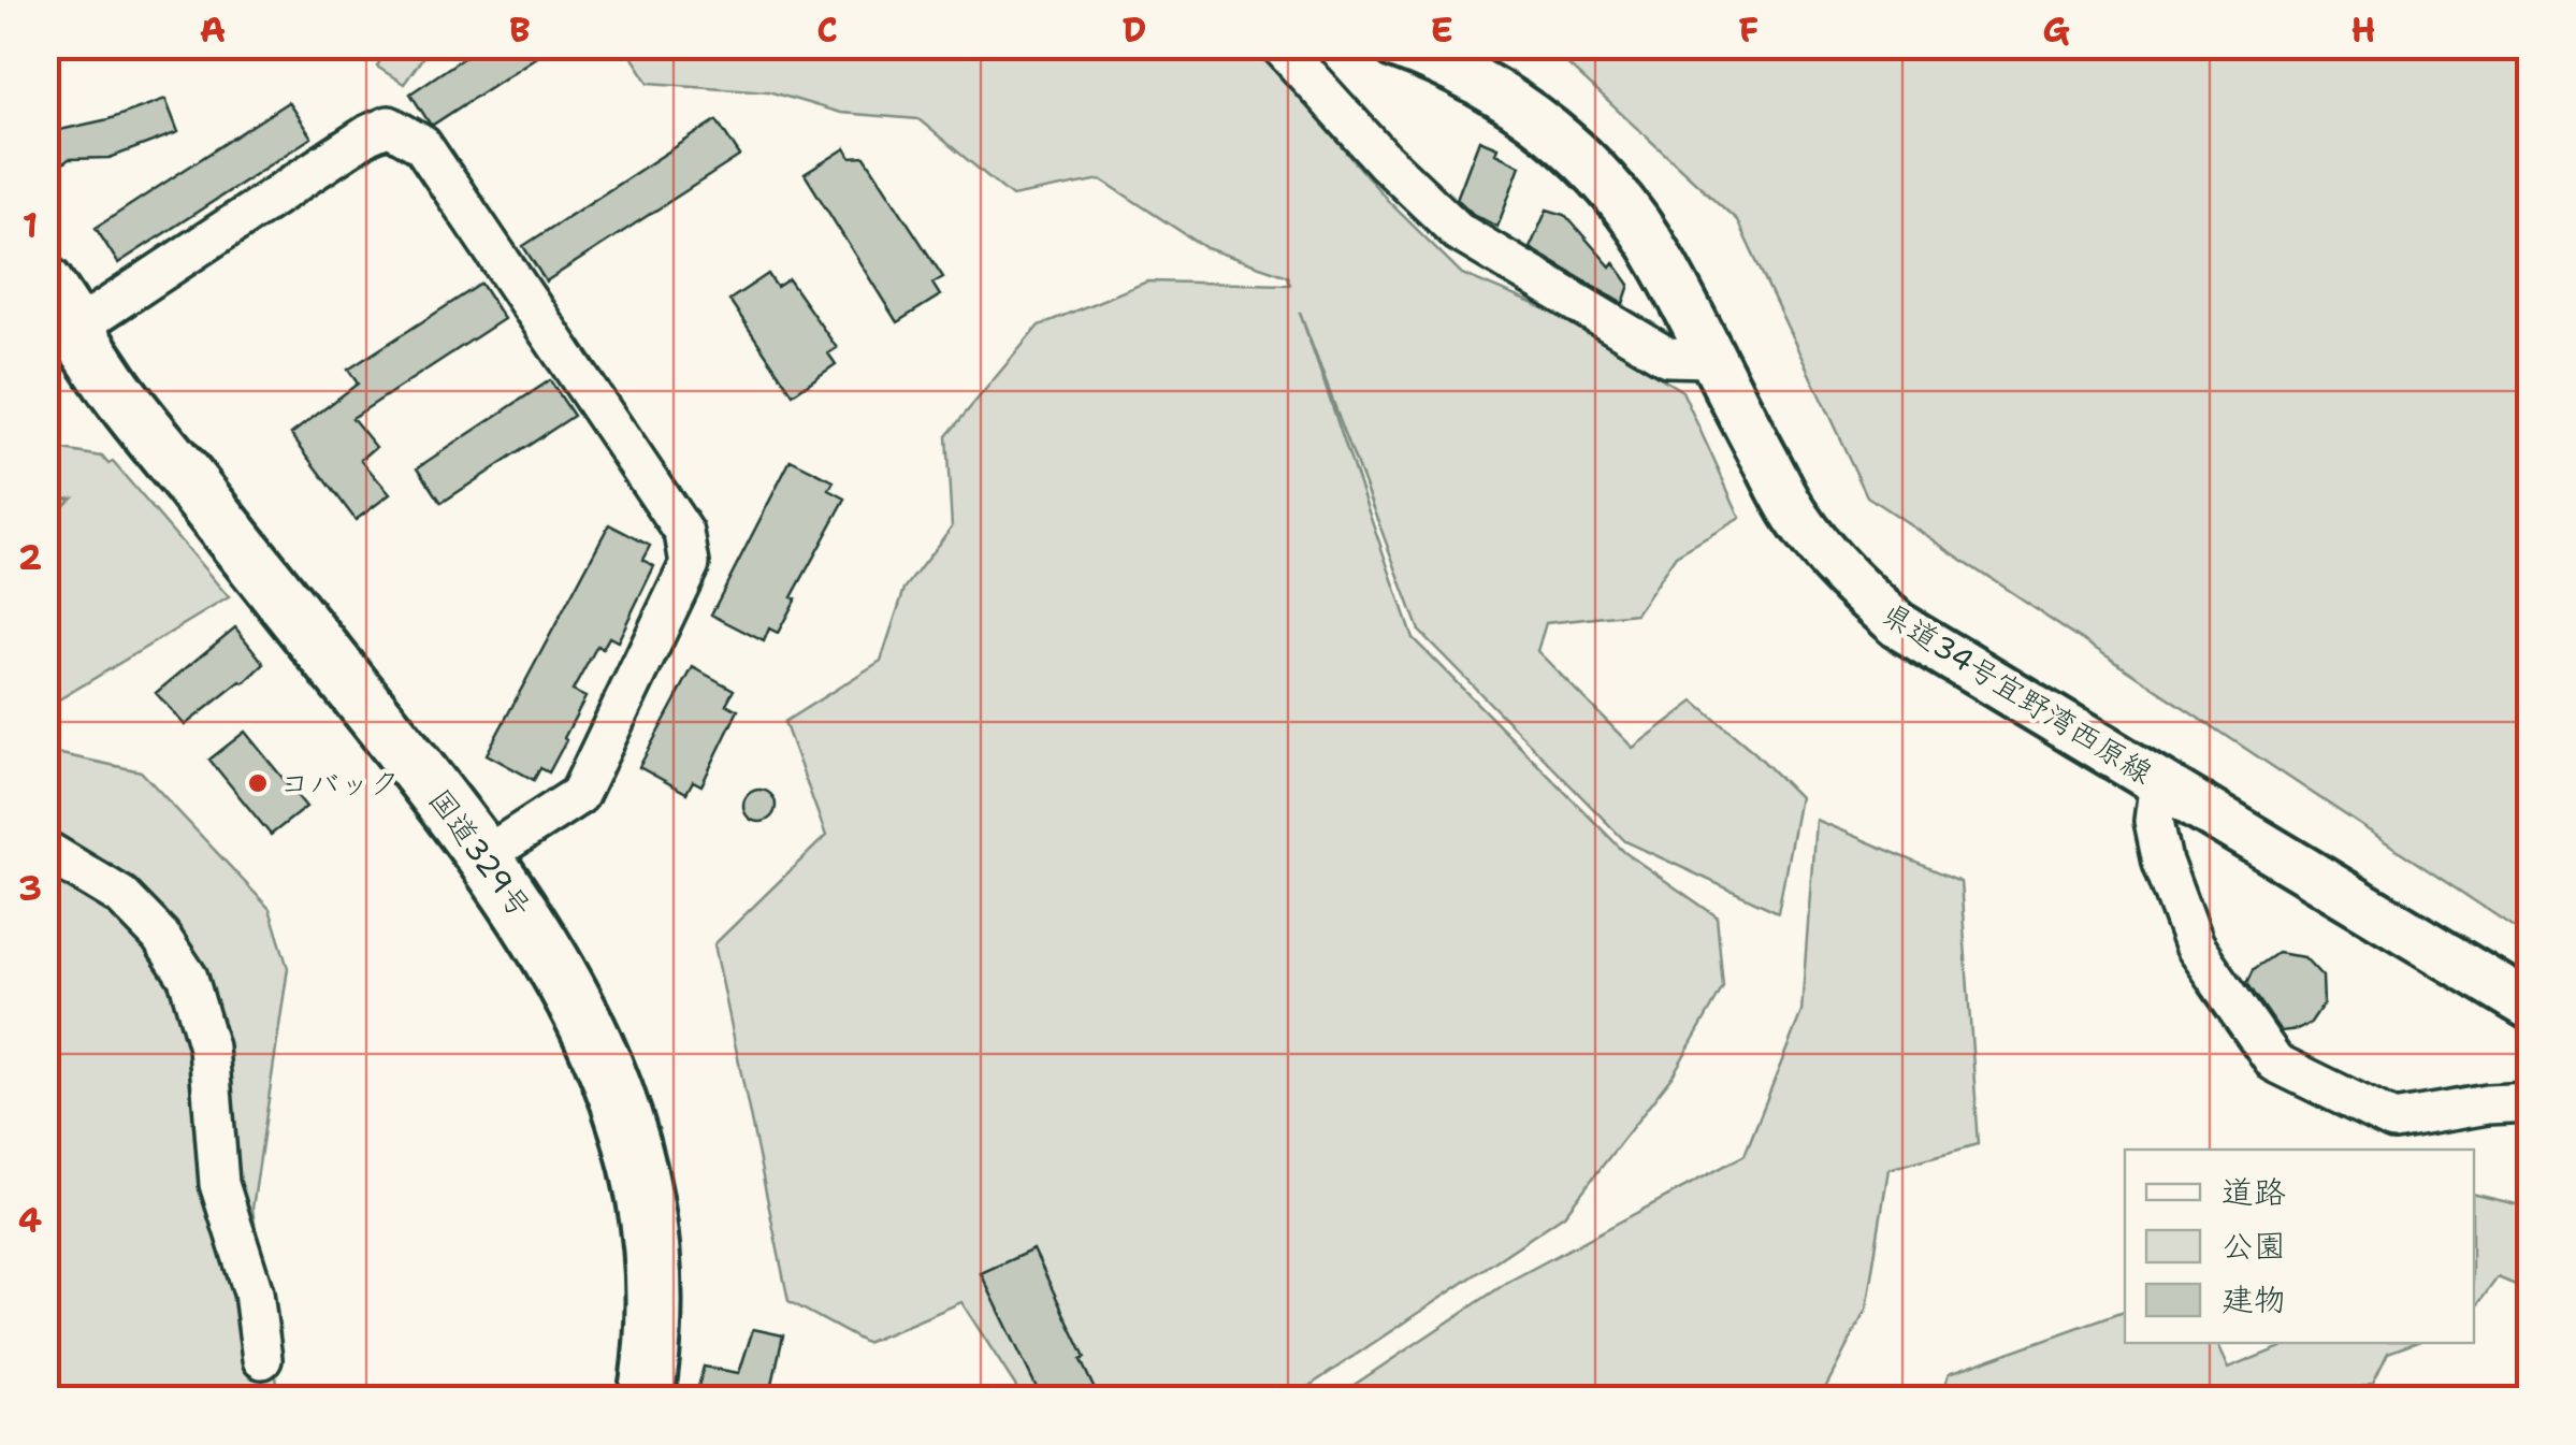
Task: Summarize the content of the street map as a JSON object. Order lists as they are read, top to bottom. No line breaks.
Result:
{"streets":{"highway":["国道329号"],"main road":["県道34号宜野湾西原線"]},"places":["コバック"],"legend":["道路","公園","建物"],"grid":{"columns":["A","B","C","D","E","F","G","H"],"rows":["1","2","3","4"]}}
